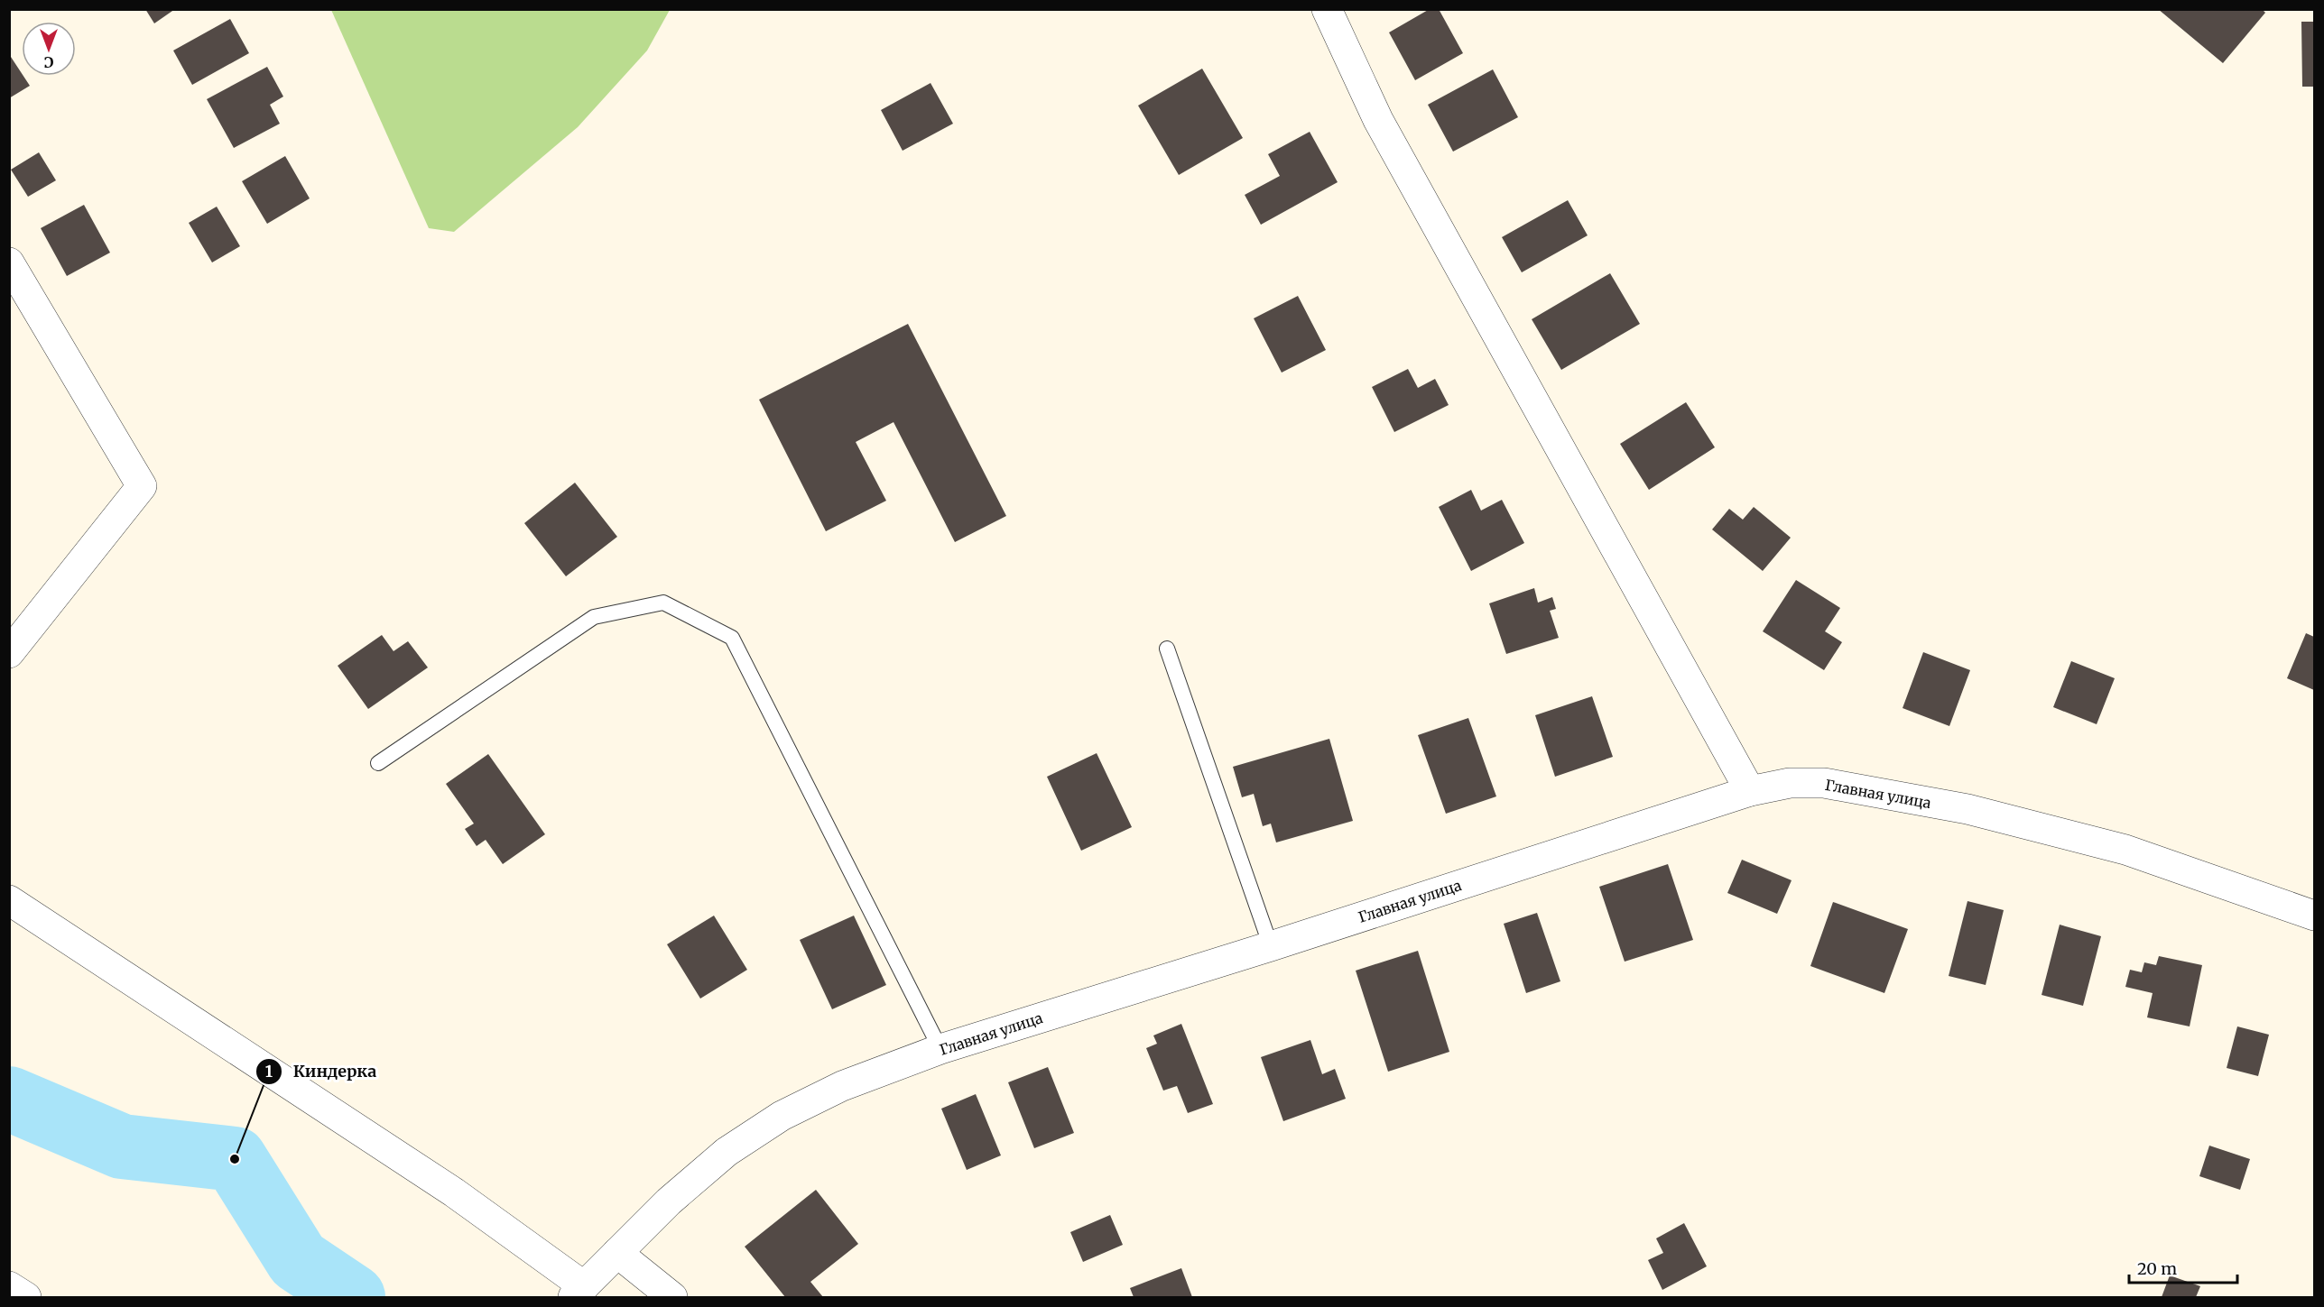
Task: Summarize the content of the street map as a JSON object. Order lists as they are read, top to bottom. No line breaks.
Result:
{"streets":{"street":["Главная улица"]},"places":["Киндерка"],"scale_bar":"20 m","north":"bottom"}
